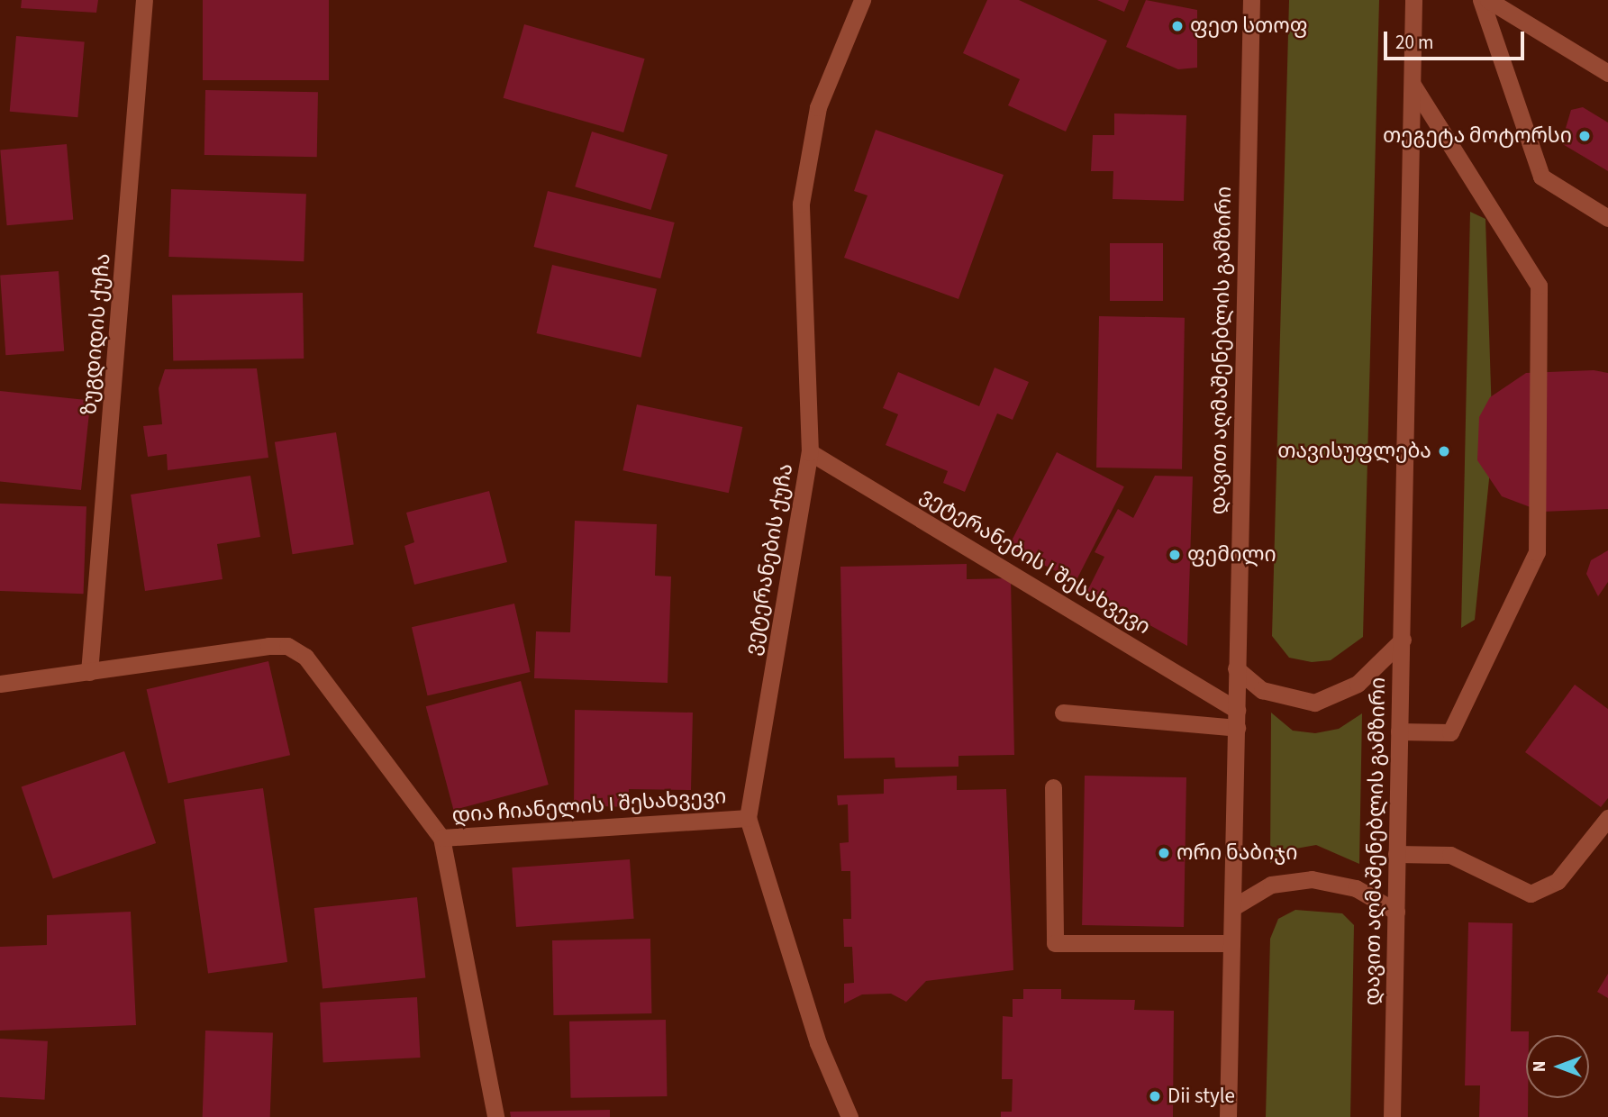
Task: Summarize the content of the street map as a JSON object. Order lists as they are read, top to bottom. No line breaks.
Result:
{"streets":{"street":["ზუგდიდის ქუჩა","დავით აღმაშენებლის გამზირი","ვეტერანების ქუჩა","ვეტერანების I შესახვევი","დია ჩიანელის I შესახვევი"]},"crossings":[["ზუგდიდის ქუჩა","დია ჩიანელის I შესახვევი"],["დავით აღმაშენებლის გამზირი","ვეტერანების I შესახვევი"],["ვეტერანების ქუჩა","ვეტერანების I შესახვევი"],["ვეტერანების ქუჩა","დია ჩიანელის I შესახვევი"]],"places":["ფეთ სთოფ","თეგეტა მოტორსი","თავისუფლება","ფემილი","ორი ნაბიჯი","Dii style"],"scale_bar":"20 m","north":"left"}
